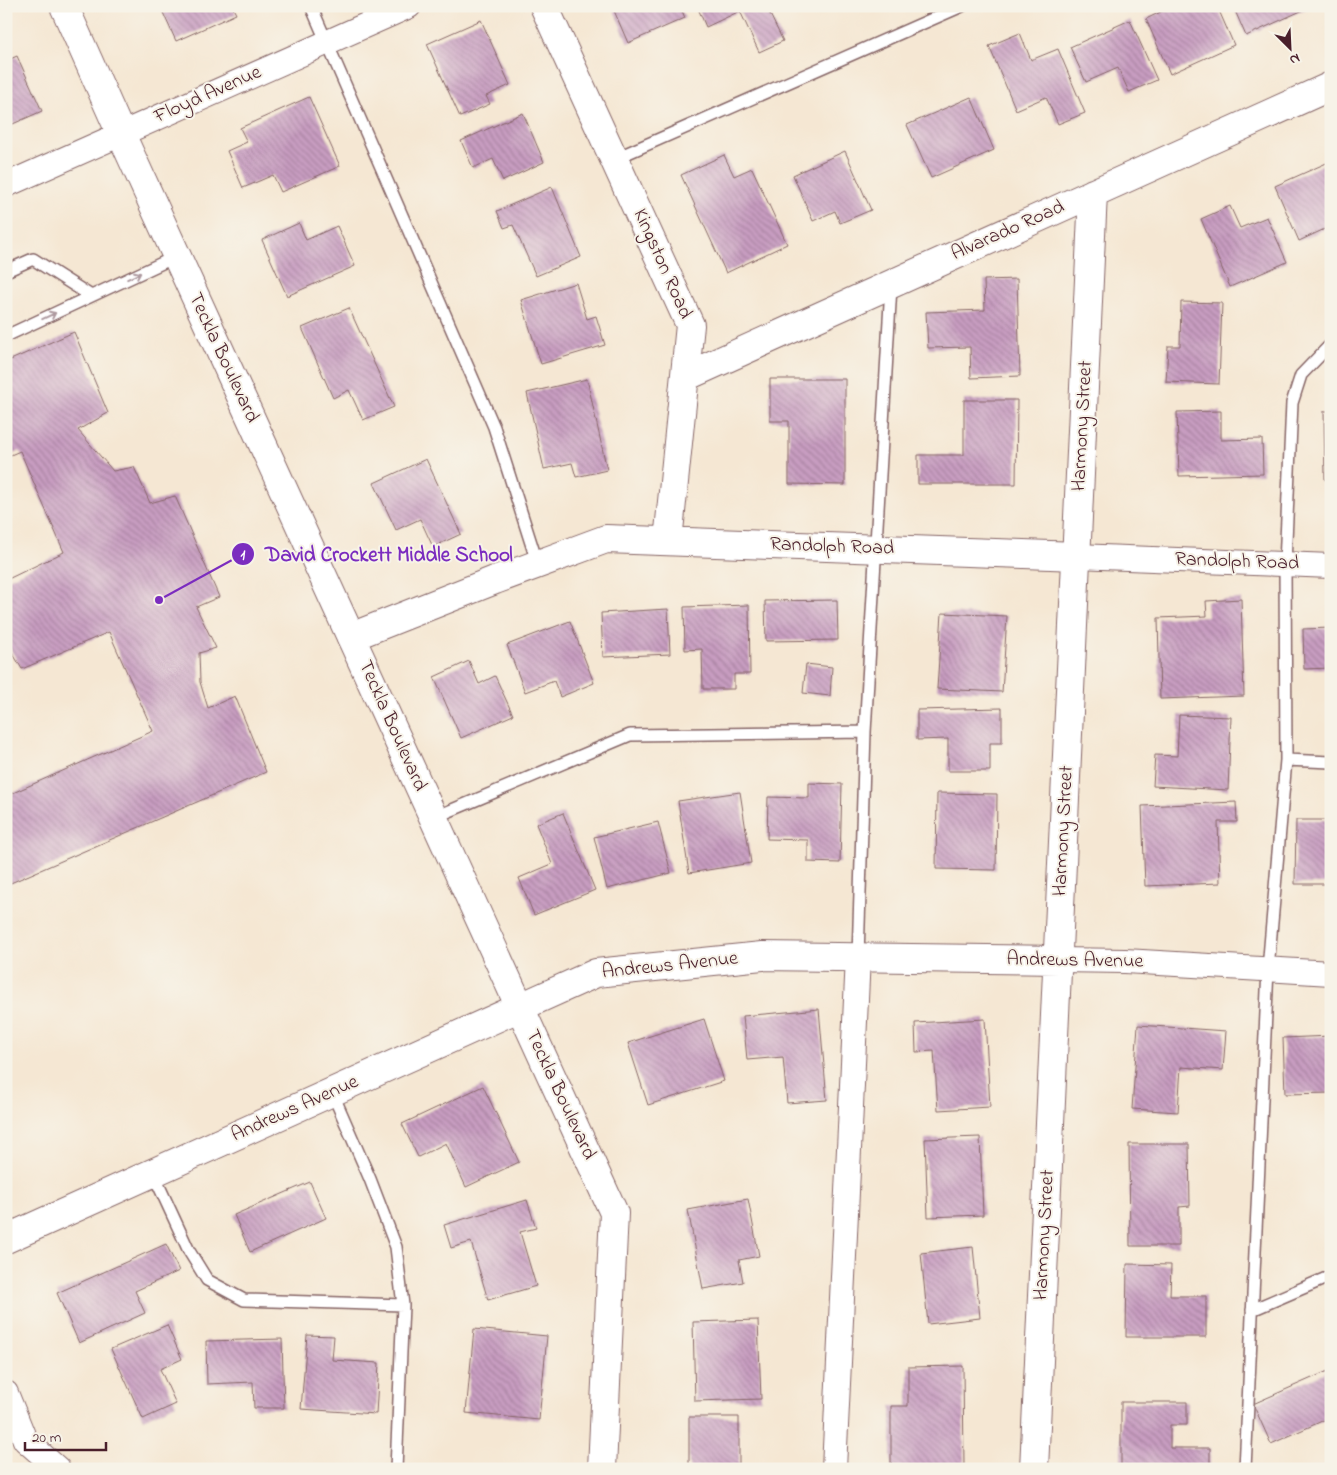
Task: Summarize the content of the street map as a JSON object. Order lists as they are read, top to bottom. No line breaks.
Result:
{"streets":{"street":["Floyd Avenue","Alvarado Road","Kingston Road","Teckla Boulevard","Harmony Street","Randolph Road","Andrews Avenue"]},"crossings":[["Floyd Avenue","Teckla Boulevard"],["Alvarado Road","Kingston Road"],["Alvarado Road","Harmony Street"],["Kingston Road","Randolph Road"],["Teckla Boulevard","Randolph Road"],["Teckla Boulevard","Andrews Avenue"],["Harmony Street","Randolph Road"],["Harmony Street","Andrews Avenue"]],"places":["David Crockett Middle School"],"scale_bar":"20 m","north":"bottom right"}
